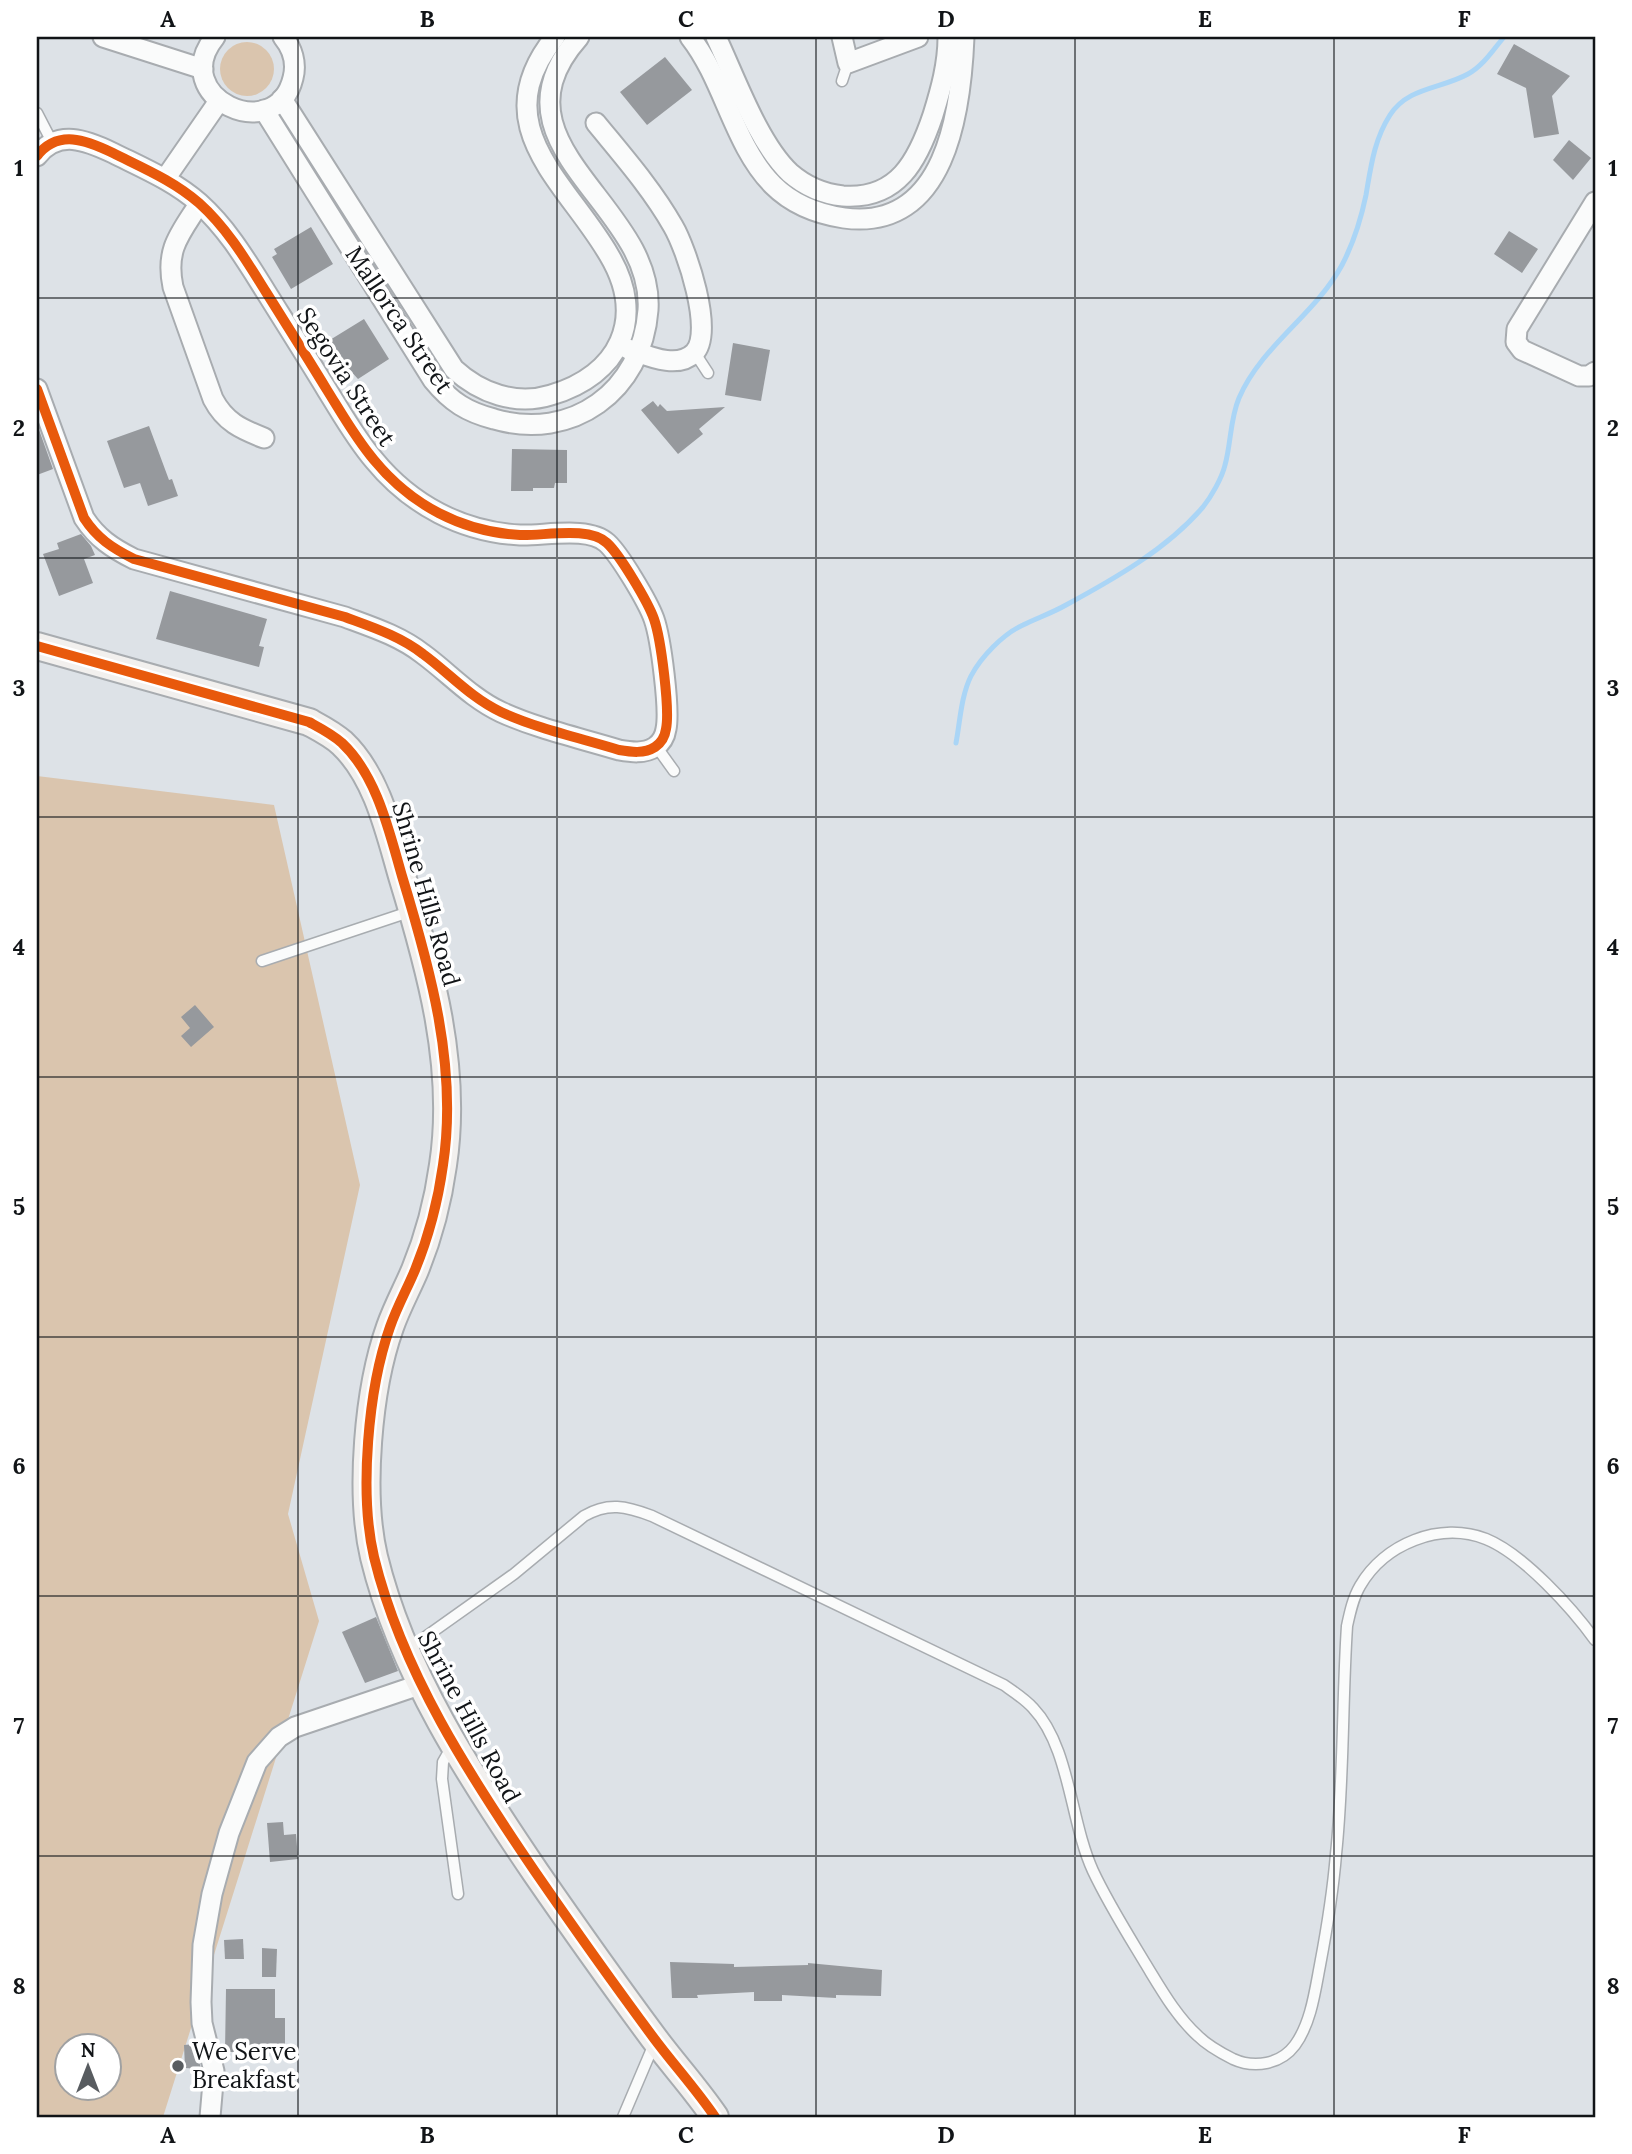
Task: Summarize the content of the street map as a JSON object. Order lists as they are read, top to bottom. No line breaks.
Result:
{"streets":{"street":["Mallorca Street","Segovia Street","Shrine Hills Road"]},"places":["We Serve Breakfast"],"north":"top","grid":{"columns":["A","B","C","D","E","F"],"rows":["1","2","3","4","5","6","7","8"]}}
